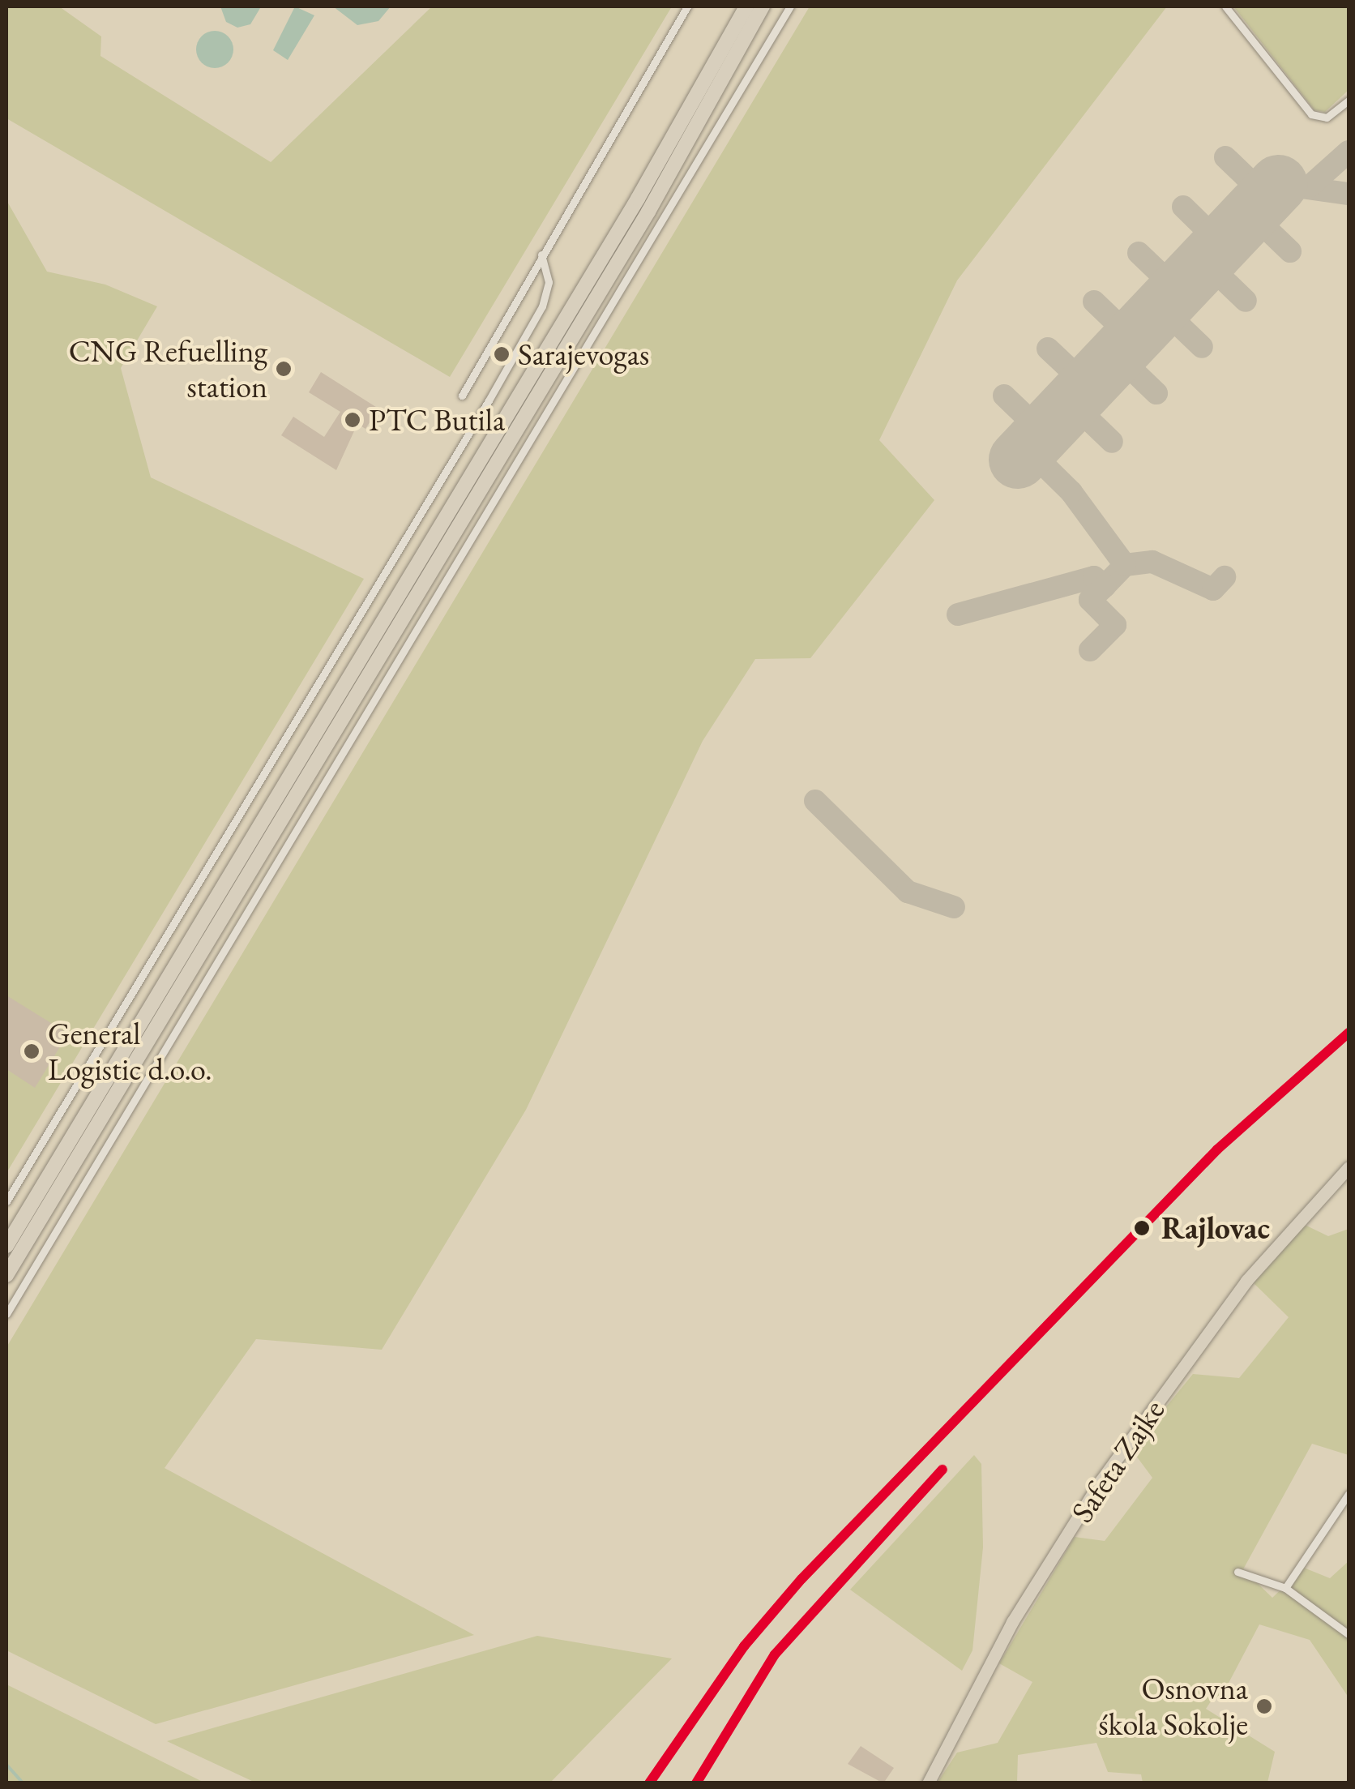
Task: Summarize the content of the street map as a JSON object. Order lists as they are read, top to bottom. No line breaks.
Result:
{"streets":{"main road":["Safeta Zajke"]},"places":["Sarajevogas","CNG Refuelling station","PTC Butila","General Logistic d.o.o.","Rajlovac","Osnovna śkola Sokolje"]}
